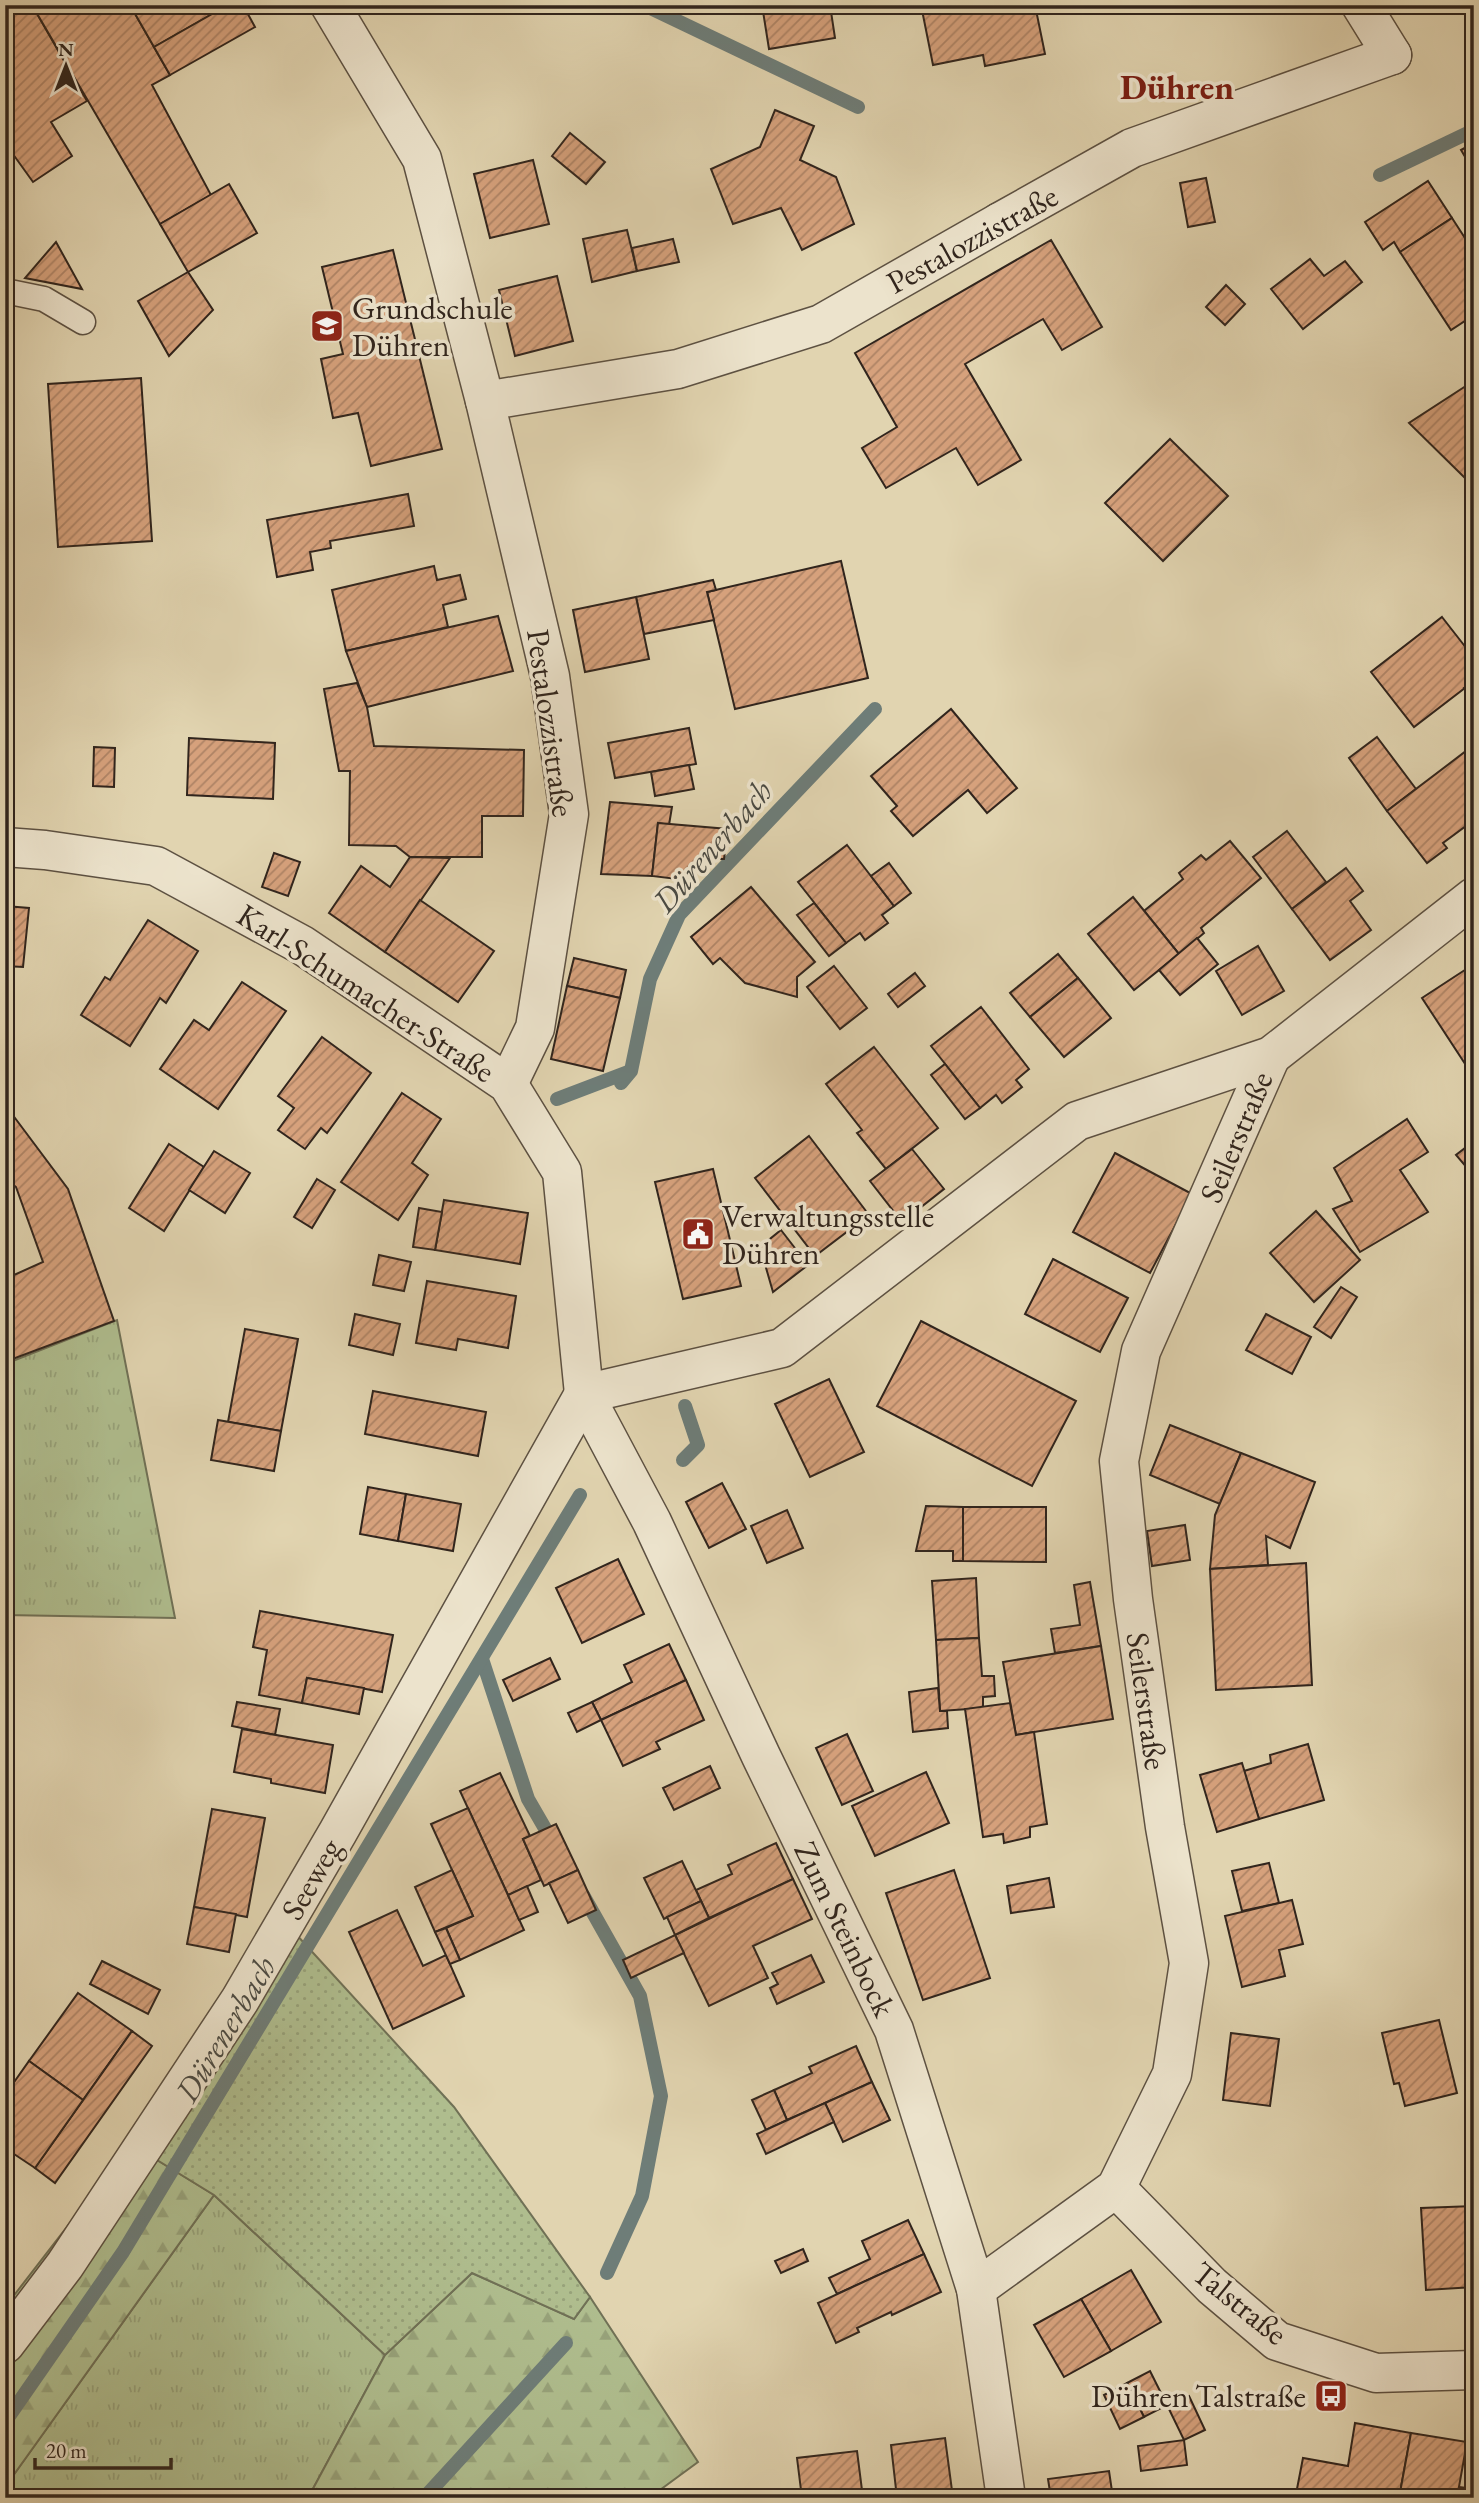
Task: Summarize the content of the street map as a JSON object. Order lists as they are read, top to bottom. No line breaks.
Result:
{"streets":{"street":["Pestalozzistraße","Karl-Schumacher-Straße","Seilerstraße","Seeweg","Zum Steinbock","Talstraße"]},"crossings":[["Pestalozzistraße","Karl-Schumacher-Straße"],["Karl-Schumacher-Straße","Seeweg"],["Karl-Schumacher-Straße","Zum Steinbock"],["Seilerstraße","Zum Steinbock"],["Seilerstraße","Talstraße"],["Seeweg","Zum Steinbock"]],"districts":["Dühren"],"water":["Dürenerbach"],"places":{"school or university":["Grundschule Dühren"],"public building":["Verwaltungsstelle Dühren"],"bus stop":["Dühren Talstraße"]},"scale_bar":"20 m","north":"top"}
